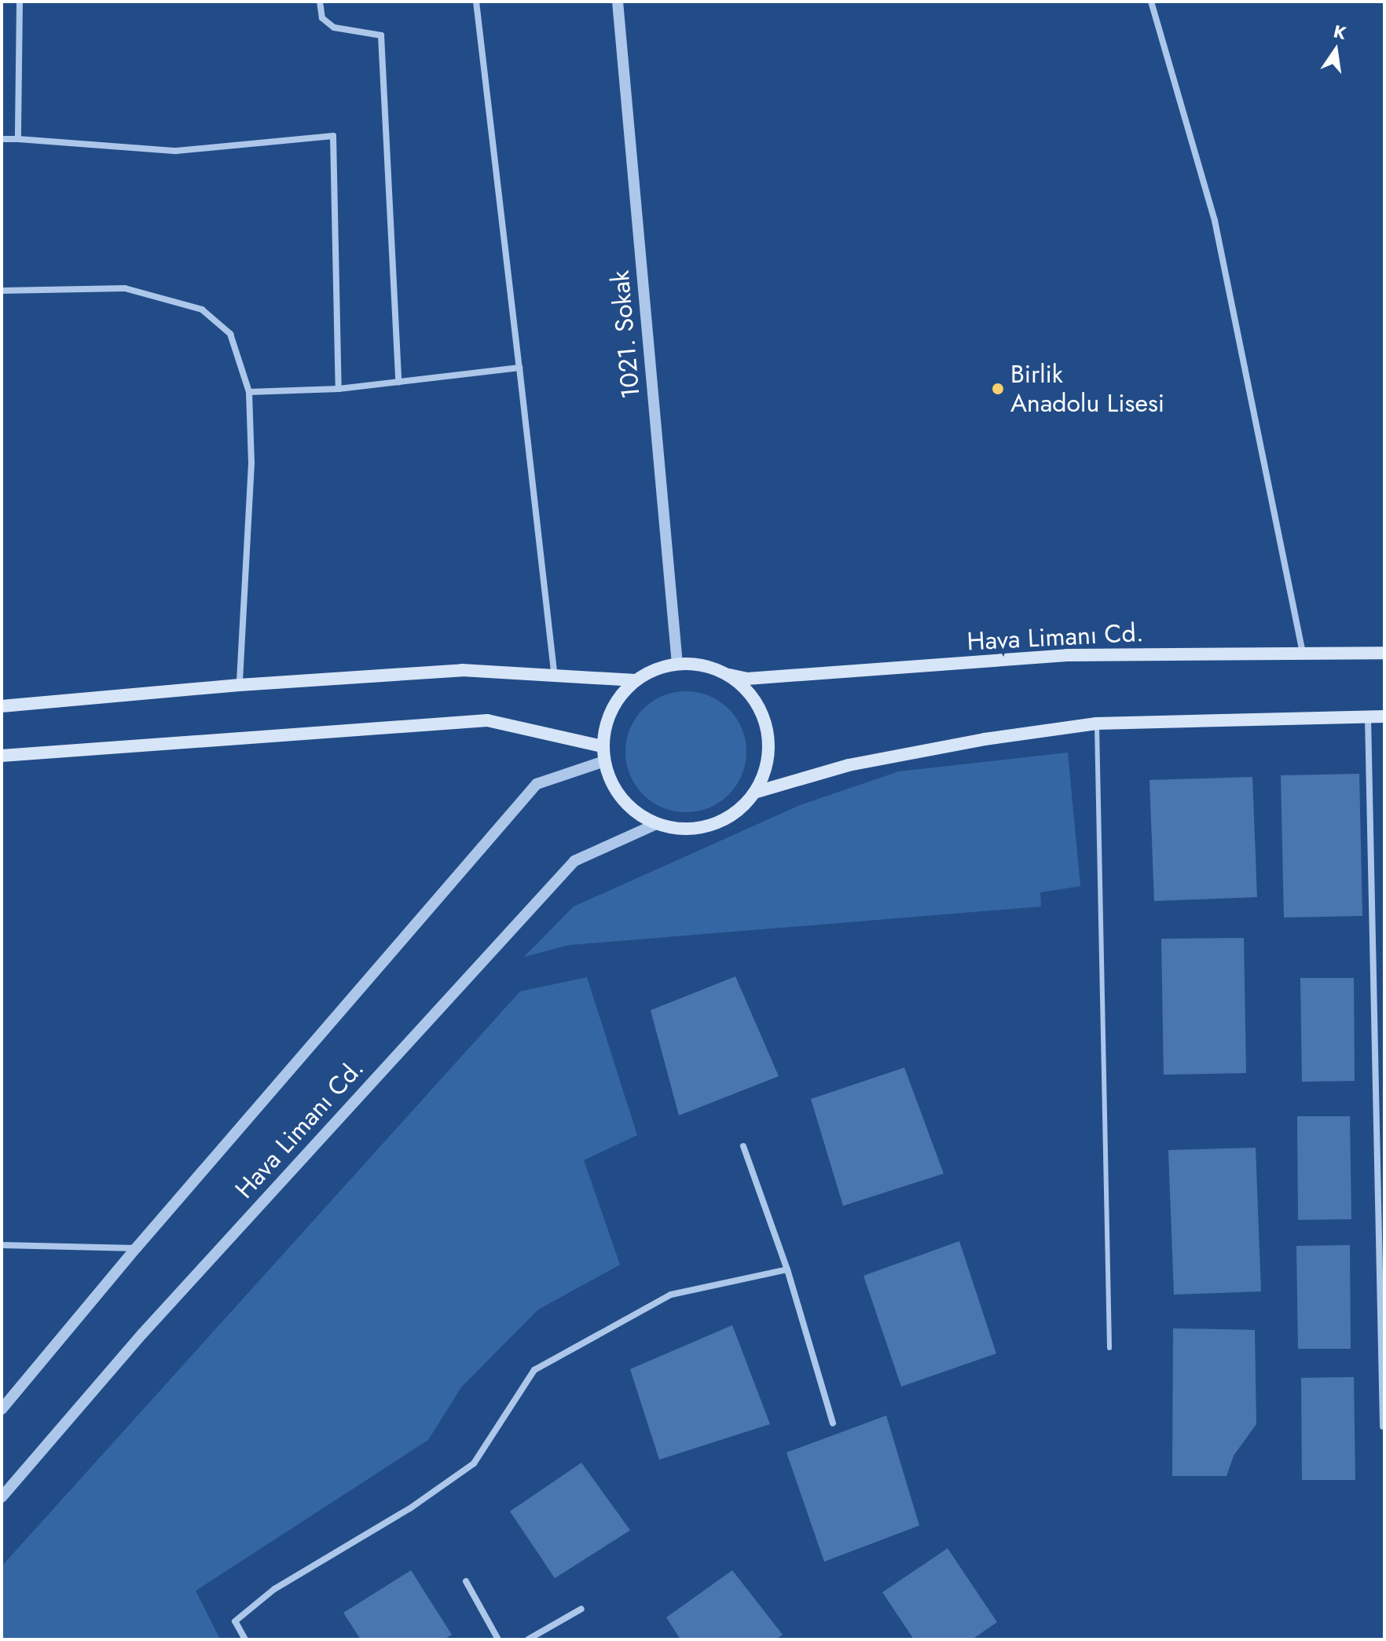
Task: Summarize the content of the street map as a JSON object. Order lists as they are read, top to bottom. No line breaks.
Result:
{"streets":{"main road":["Hava Limanı Cd."],"street":["1021. Sokak"]},"crossings":[["1021. Sokak","Hava Limanı Cd."]],"places":["Birlik Anadolu Lisesi"],"north":"top"}
